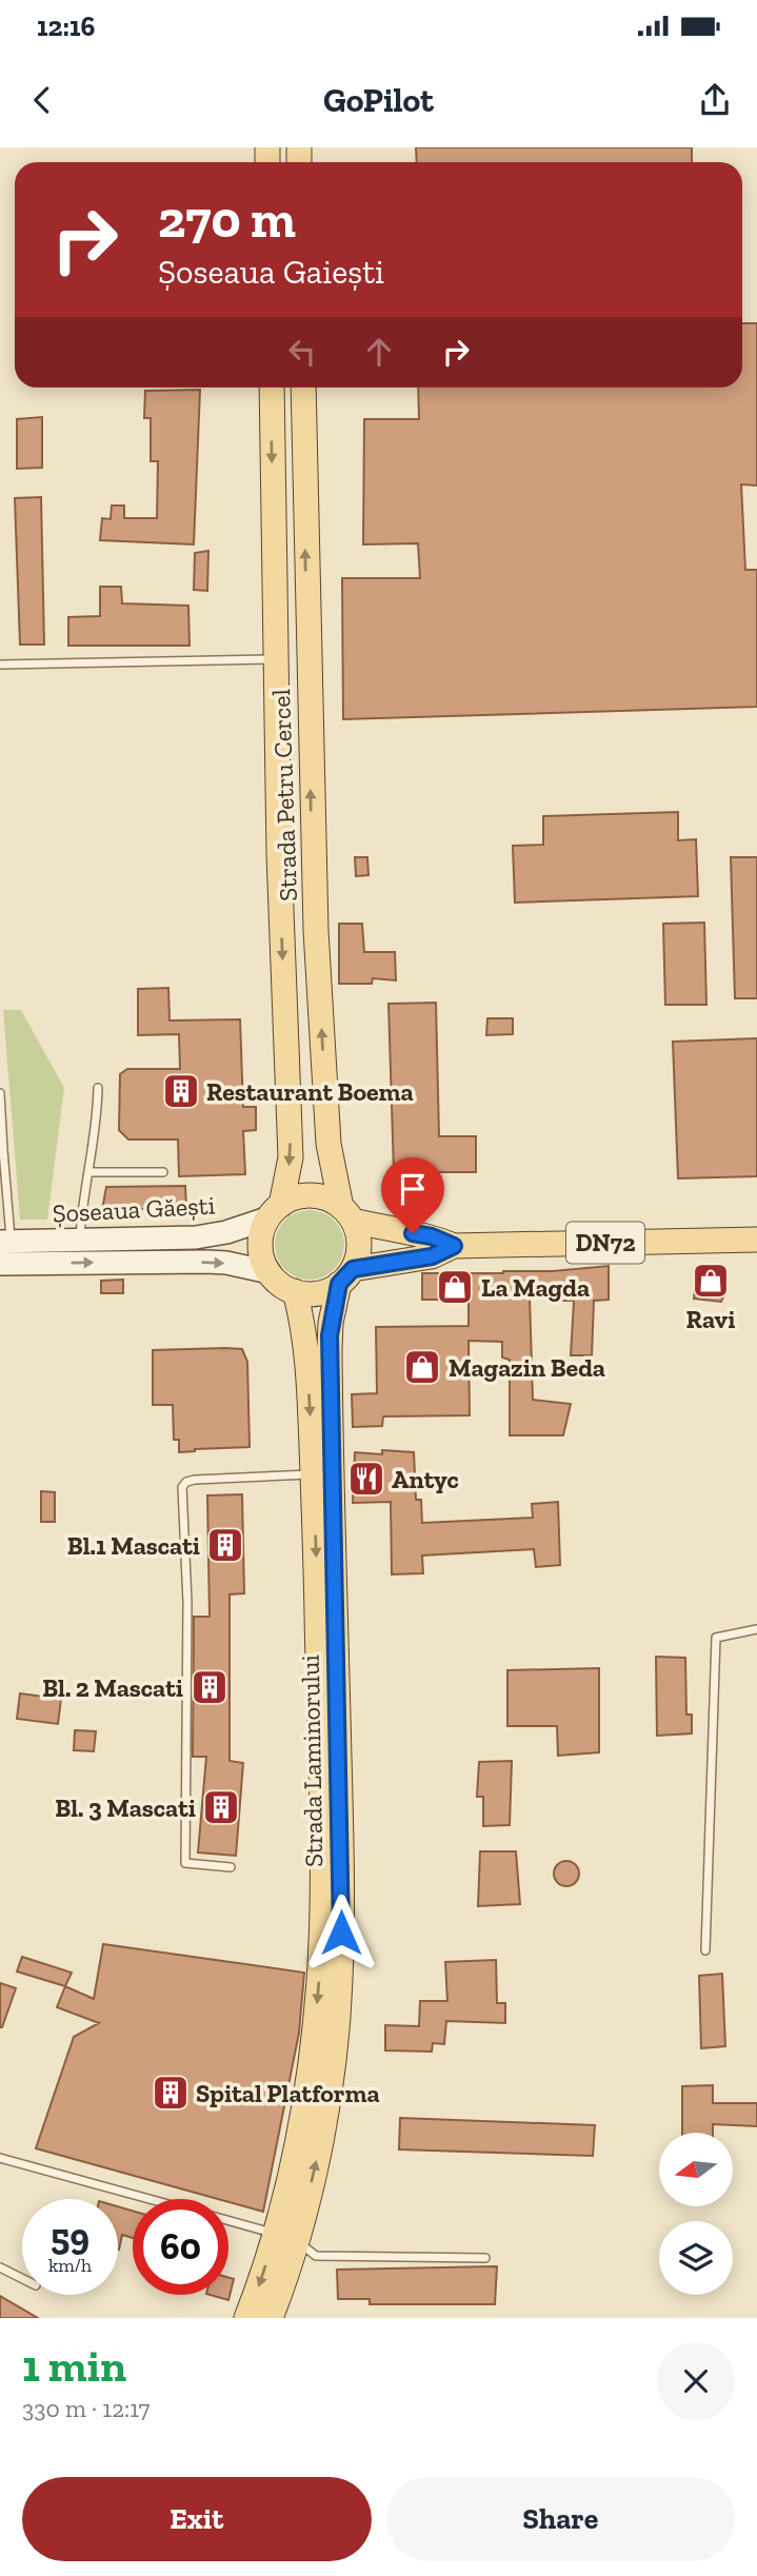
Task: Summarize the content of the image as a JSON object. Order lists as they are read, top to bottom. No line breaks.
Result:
{"streets":{"main road":["Strada Petru Cercel","Șoseaua Găești","DN72","Strada Laminorului"]},"crossings":[["Strada Petru Cercel","Șoseaua Găești"],["Strada Petru Cercel","DN72"],["Strada Petru Cercel","Strada Laminorului"],["Șoseaua Găești","DN72"],["Șoseaua Găești","Strada Laminorului"],["DN72","Strada Laminorului"]],"places":{"building":["Restaurant Boema","Bl.1 Mascati","Bl. 2 Mascati","Bl. 3 Mascati","Spital Platforma"],"shop":["Ravi","La Magda","Magazin Beda"],"restaurant":["Antyc"]},"north":"left","page":{"status":"12:16","header":"GoPilot","turn":["270 m","Șoseaua Gaiești"],"speed":"59 km/h","limit":"60","heading":["1 min","330 m · 12:17"],"buttons":["Exit","Share"]}}
